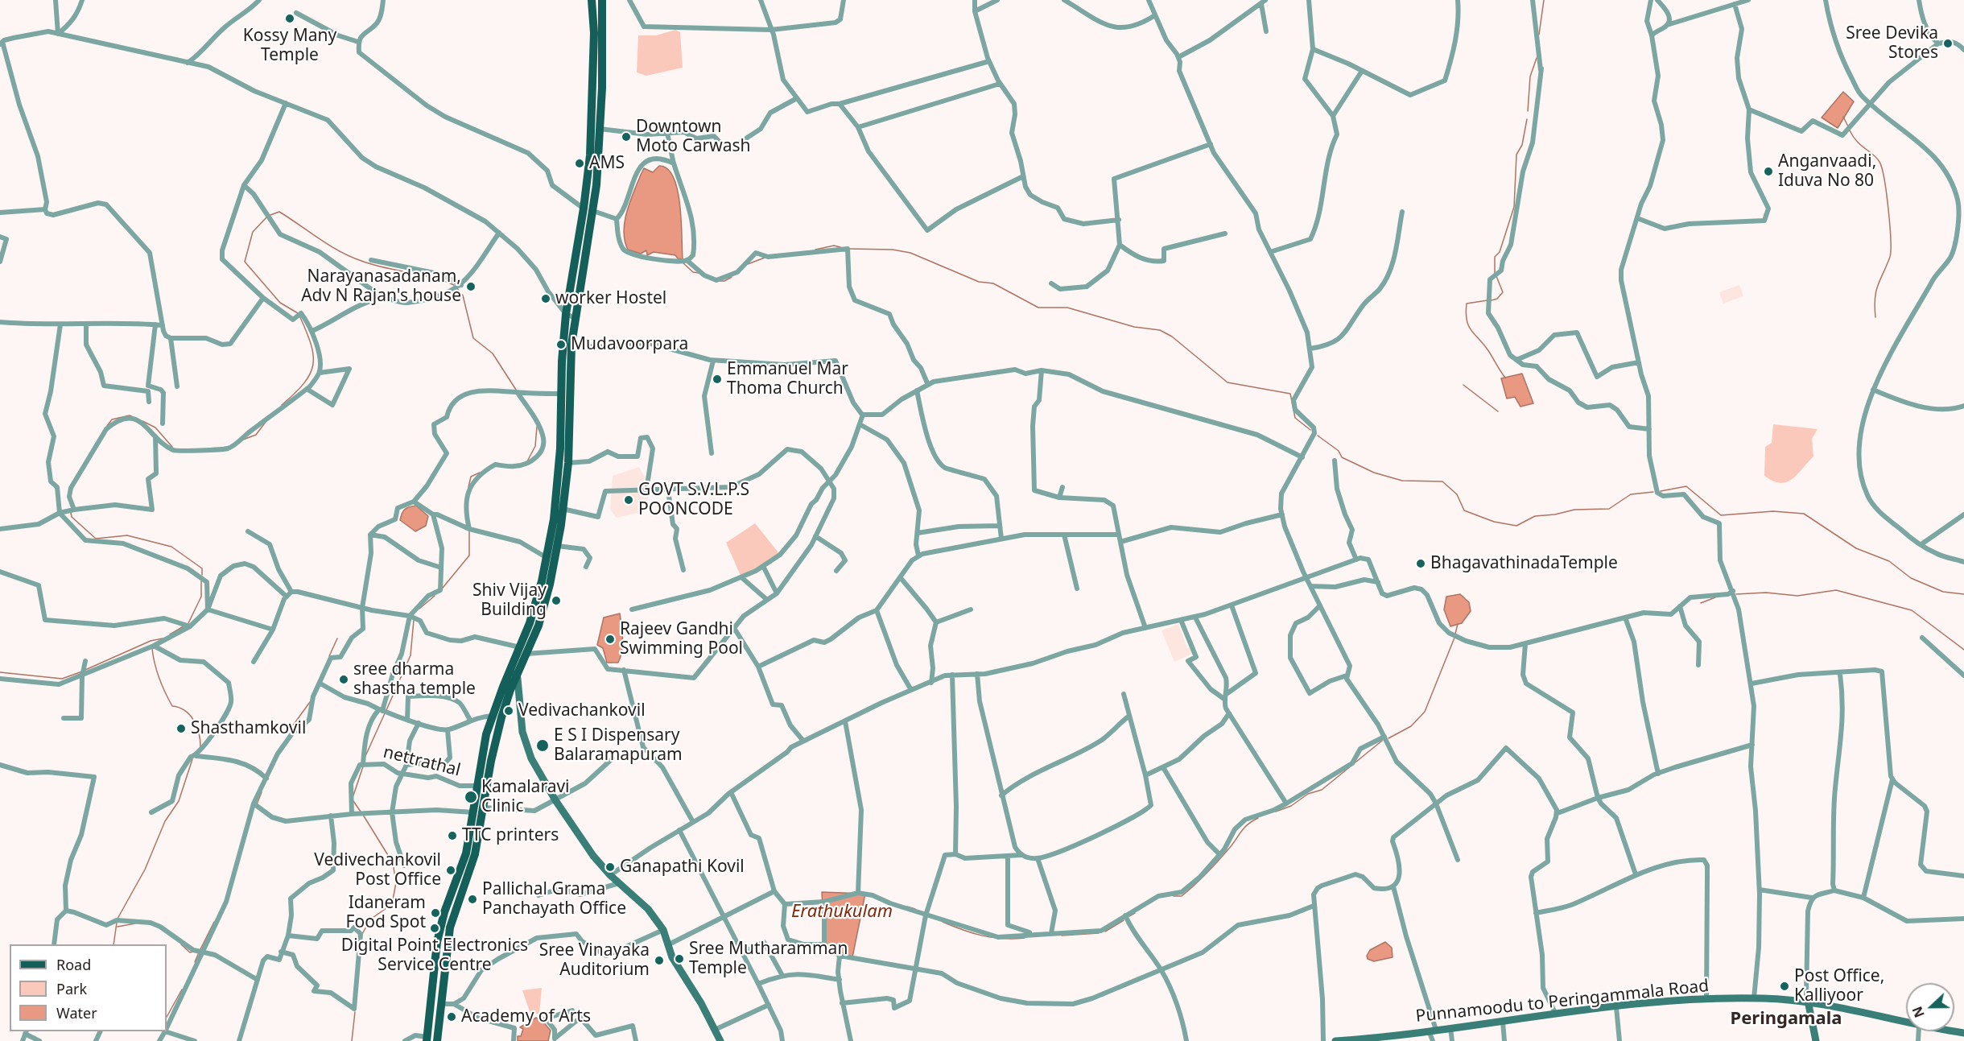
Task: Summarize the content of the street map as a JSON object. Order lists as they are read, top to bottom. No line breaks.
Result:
{"streets":{"main road":["Punnamoodu to Peringammala Road"],"street":["nettrathal"]},"districts":["Peringamala"],"water":["Erathukulam"],"places":["Kossy Many Temple","Sree Devika Stores","Downtown Moto Carwash","AMS","Anganvaadi, Iduva No 80","Narayanasadanam, Adv N Rajan's house","worker Hostel","Mudavoorpara","Emmanuel Mar Thoma Church","GOVT S.V.L.P.S POONCODE","BhagavathinadaTemple","Shiv Vijay Building","Rajeev Gandhi Swimming Pool","sree dharma shastha temple","Vedivachankovil","Shasthamkovil","E S I Dispensary Balaramapuram","Kamalaravi Clinic","TTC printers","Ganapathi Kovil","Vedivechankovil Post Office","Pallichal Grama Panchayath Office","Idaneram Food Spot","Digital Point Electronics Service Centre","Sree Mutharamman Temple","Sree Vinayaka Auditorium","Post Office, Kalliyoor","Academy of Arts"],"legend":["Road","Park","Water"],"north":"left"}
